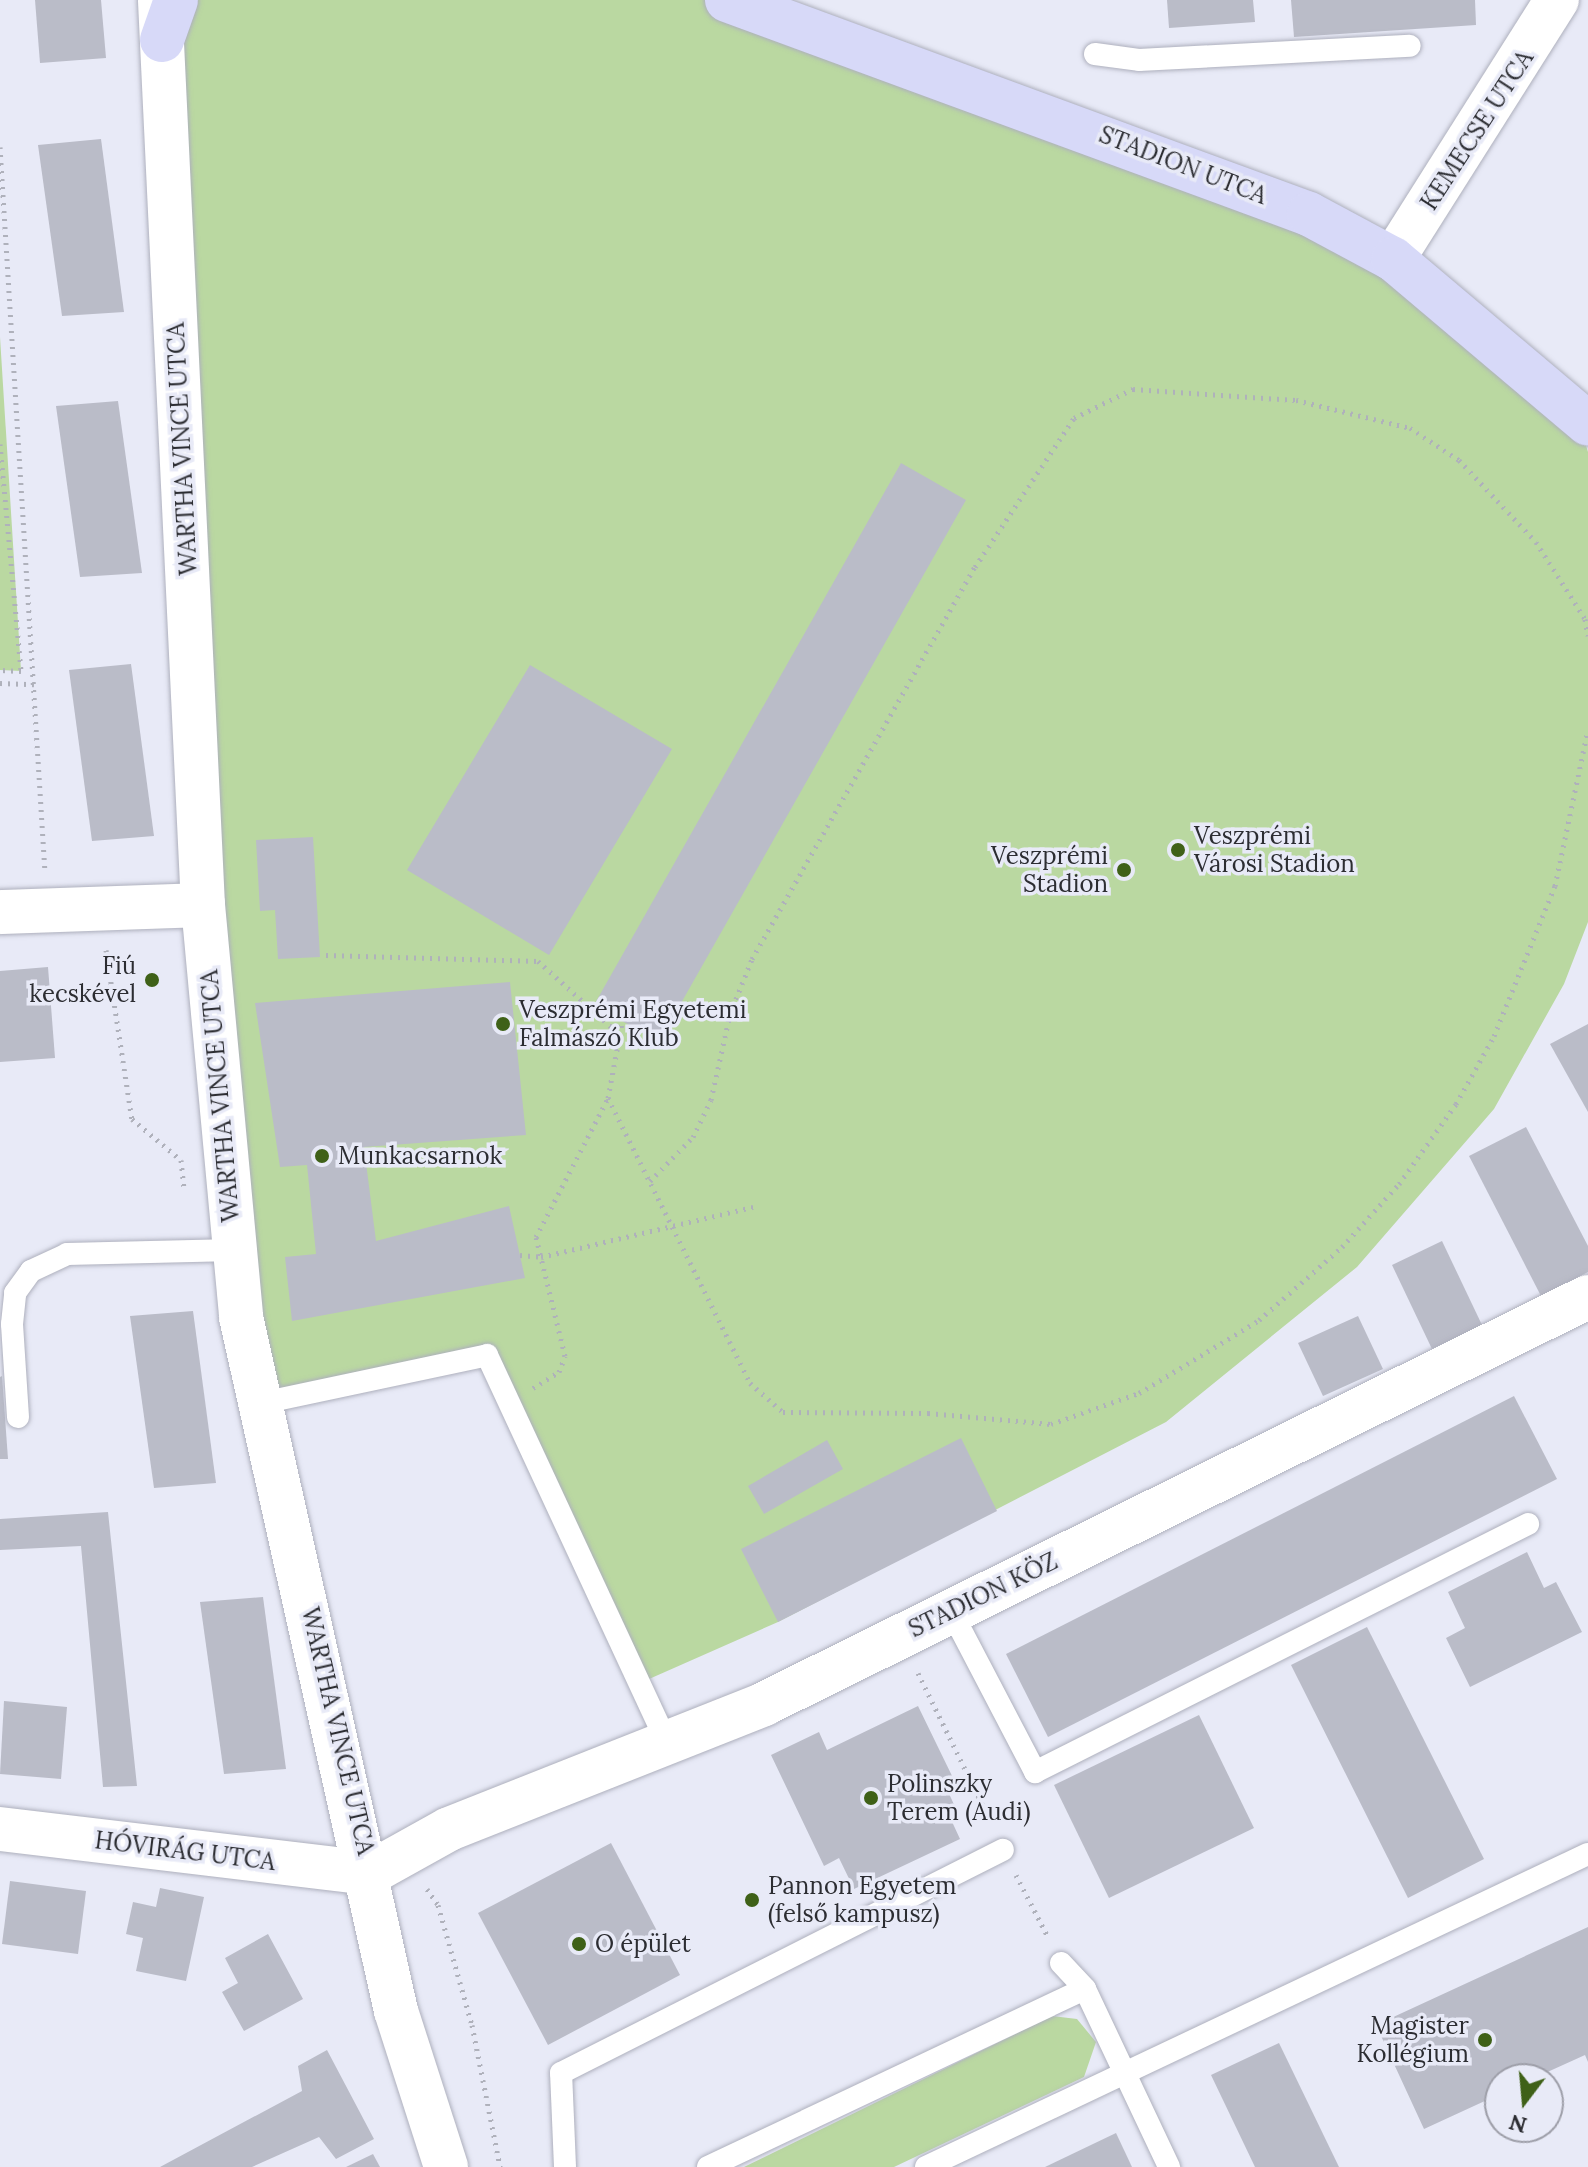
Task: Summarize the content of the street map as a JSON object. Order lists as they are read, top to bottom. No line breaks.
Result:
{"streets":{"street":["KEMECSE UTCA","STADION UTCA","WARTHA VINCE UTCA","STADION KÖZ","HÓVIRÁG UTCA"]},"crossings":[["KEMECSE UTCA","STADION UTCA"],["WARTHA VINCE UTCA","STADION KÖZ"],["WARTHA VINCE UTCA","HÓVIRÁG UTCA"],["STADION KÖZ","HÓVIRÁG UTCA"]],"places":["Veszprémi Városi Stadion","Veszprémi Stadion","Fiú kecskével","Veszprémi Egyetemi Falmászó Klub","Munkacsarnok","Polinszky Terem (Audi)","Pannon Egyetem (felső kampusz)","O épület","Magister Kollégium"],"north":"bottom"}
